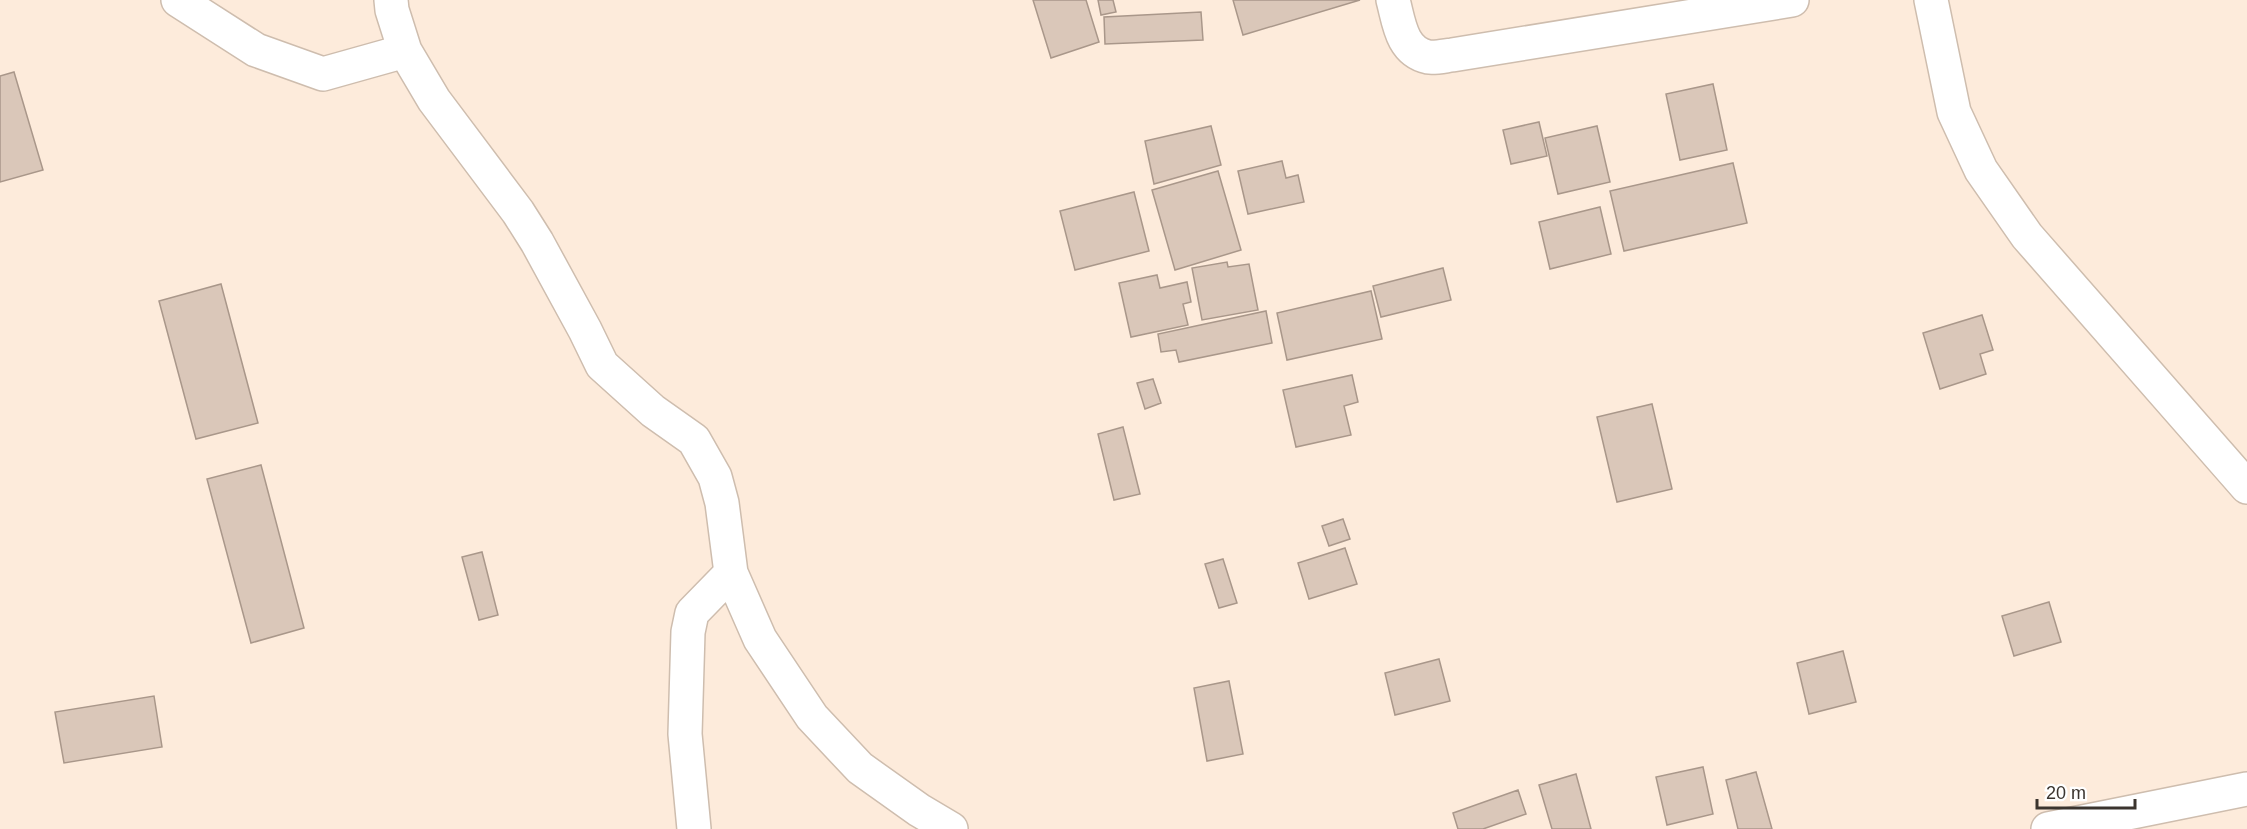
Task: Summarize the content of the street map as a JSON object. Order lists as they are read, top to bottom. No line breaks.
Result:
{"scale_bar":"20 m"}
